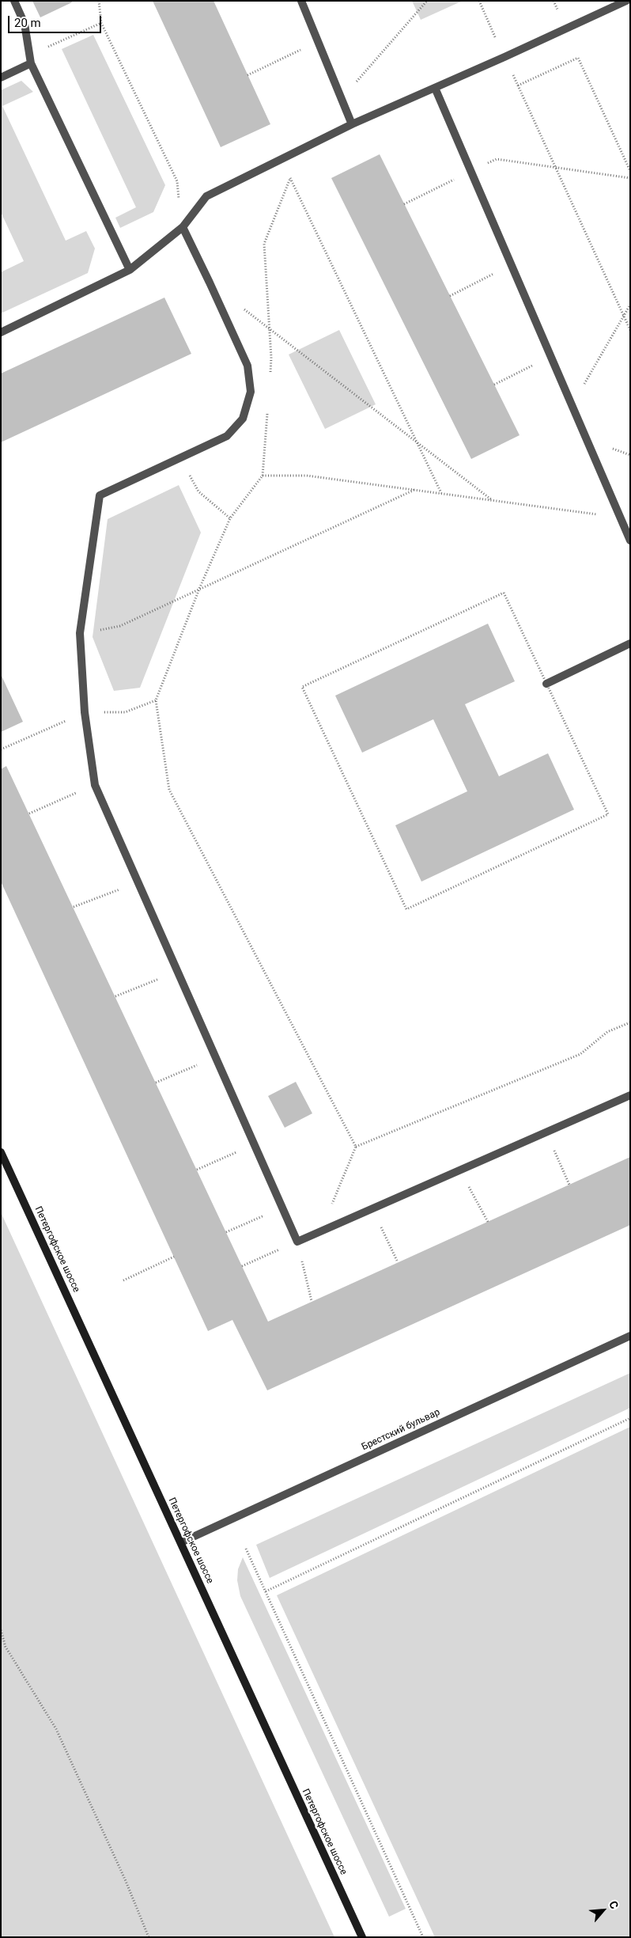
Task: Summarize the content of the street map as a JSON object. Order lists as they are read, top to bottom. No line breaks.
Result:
{"streets":{"street":["Петергофское шоссе","Брестский бульвар"]},"crossings":[["Петергофское шоссе","Брестский бульвар"]],"scale_bar":"20 m","north":"top right"}
